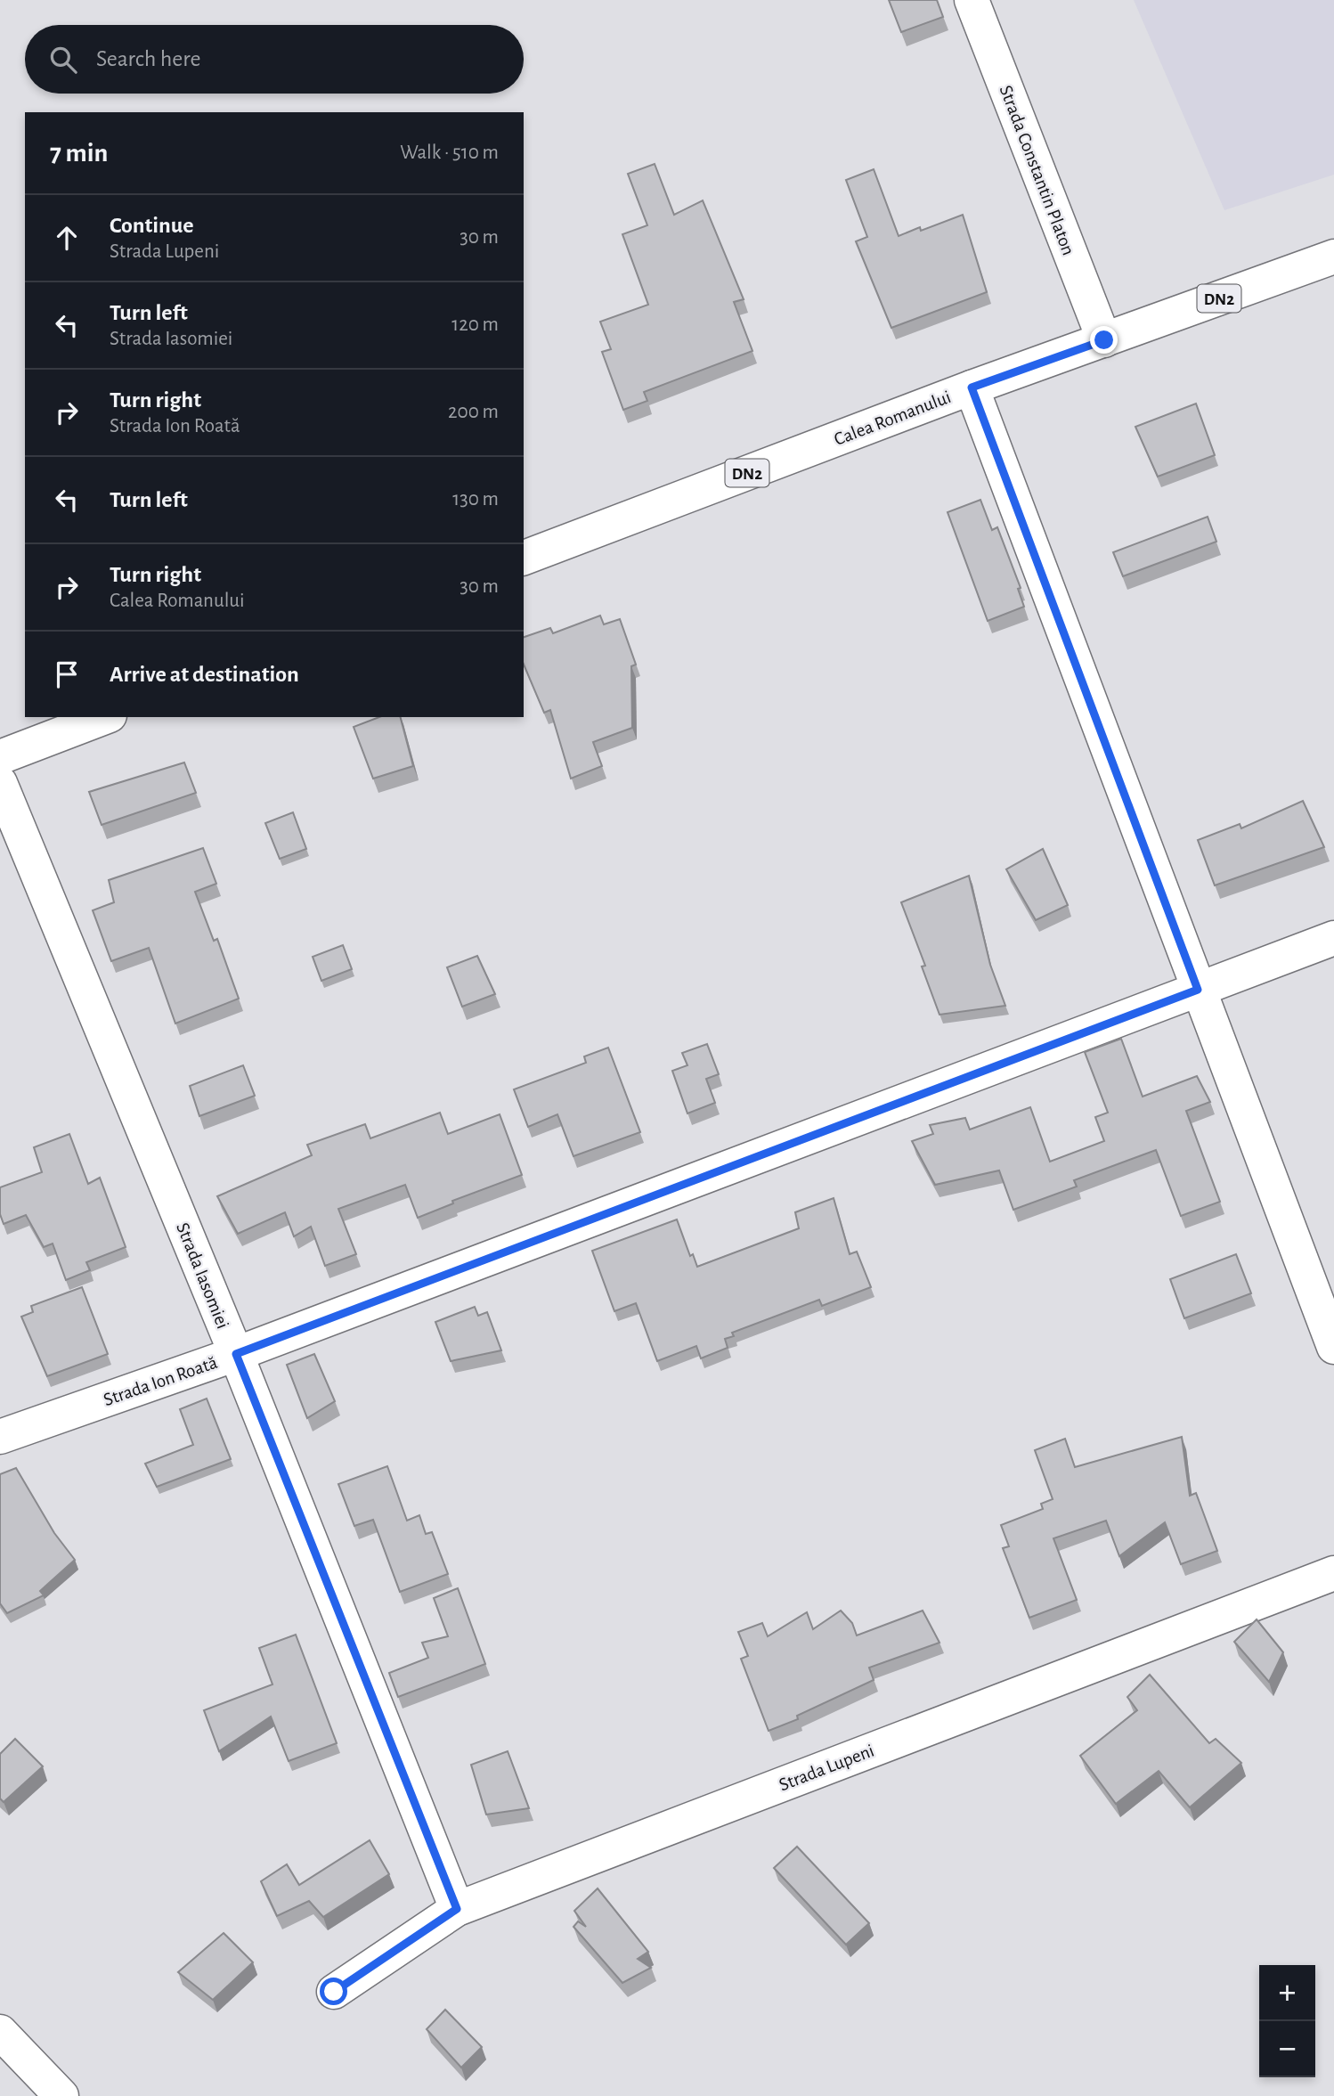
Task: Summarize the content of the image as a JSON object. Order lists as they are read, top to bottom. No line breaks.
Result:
{"streets":{"street":["Strada Constantin Platon","DN2","Calea Romanului","Strada Iasomiei","Strada Ion Roată","Strada Lupeni"]},"crossings":[["Strada Constantin Platon","Calea Romanului"],["Strada Iasomiei","Strada Ion Roată"],["Strada Iasomiei","Strada Lupeni"]],"page":{"search":"Search here","heading":["7 min","Walk · 510 m"],"list":[["Continue","Strada Lupeni","30 m"],["Turn left","Strada Iasomiei","120 m"],["Turn right","Strada Ion Roată","200 m"],["Turn left","130 m"],["Turn right","Calea Romanului","30 m"],"Arrive at destination"],"map_buttons":["+","−"]}}
